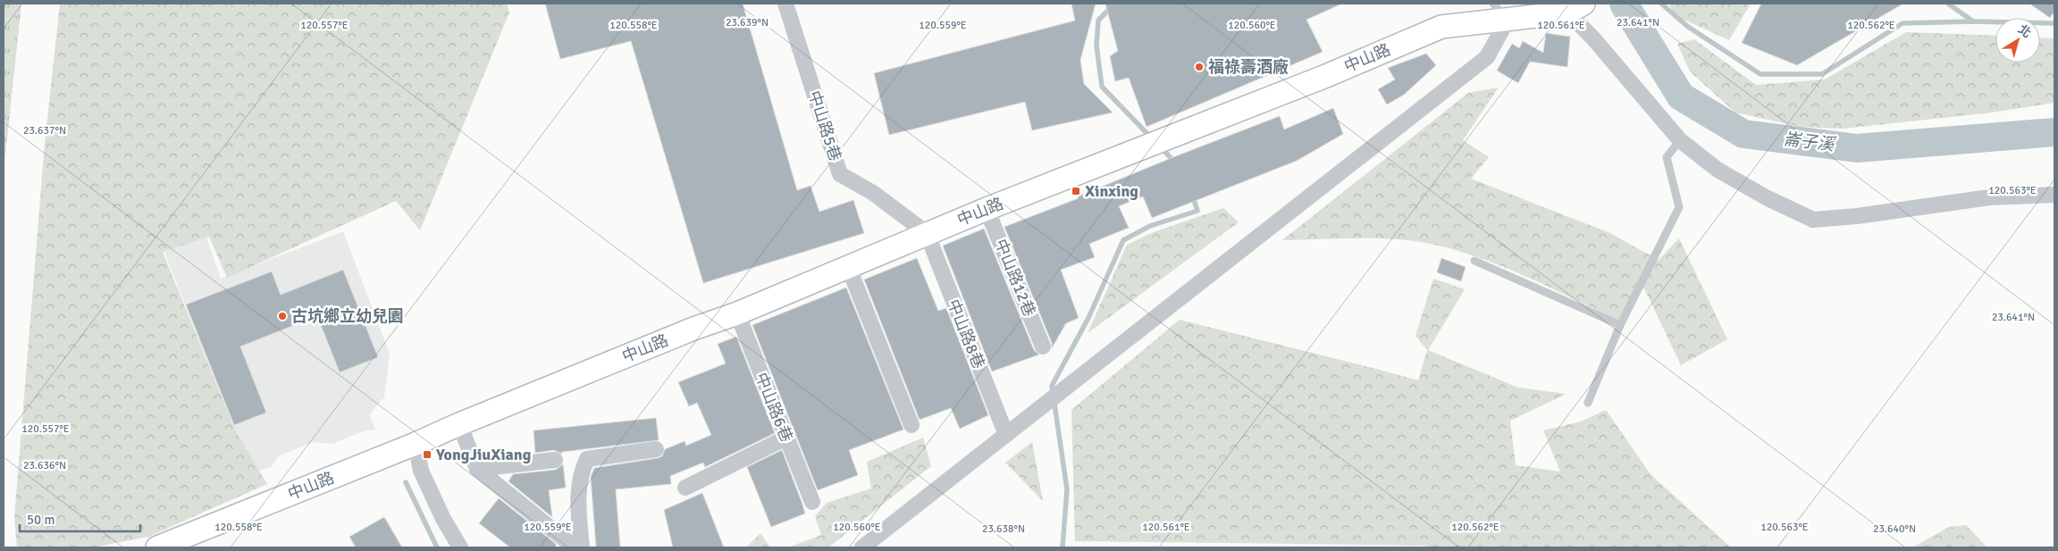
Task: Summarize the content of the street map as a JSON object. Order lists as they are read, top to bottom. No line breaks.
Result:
{"streets":{"main road":["中山路"],"street":["中山路5巷","中山路12巷","中山路8巷","中山路6巷"]},"crossings":[["中山路","中山路5巷"],["中山路","中山路12巷"],["中山路","中山路8巷"],["中山路","中山路6巷"],["中山路5巷","中山路8巷"]],"water":["崙子溪"],"places":{"other":["福祿壽酒廠","古坑鄉立幼兒園"],"transit":["Xinxing","YongJiuXiang"]},"scale_bar":"50 m","north":"top right","coordinates":["23.639°N","23.641°N","120.557°E","120.558°E","120.559°E","120.560°E","120.561°E","120.562°E","23.637°N","120.563°E","23.636°N","23.638°N","23.640°N"]}
